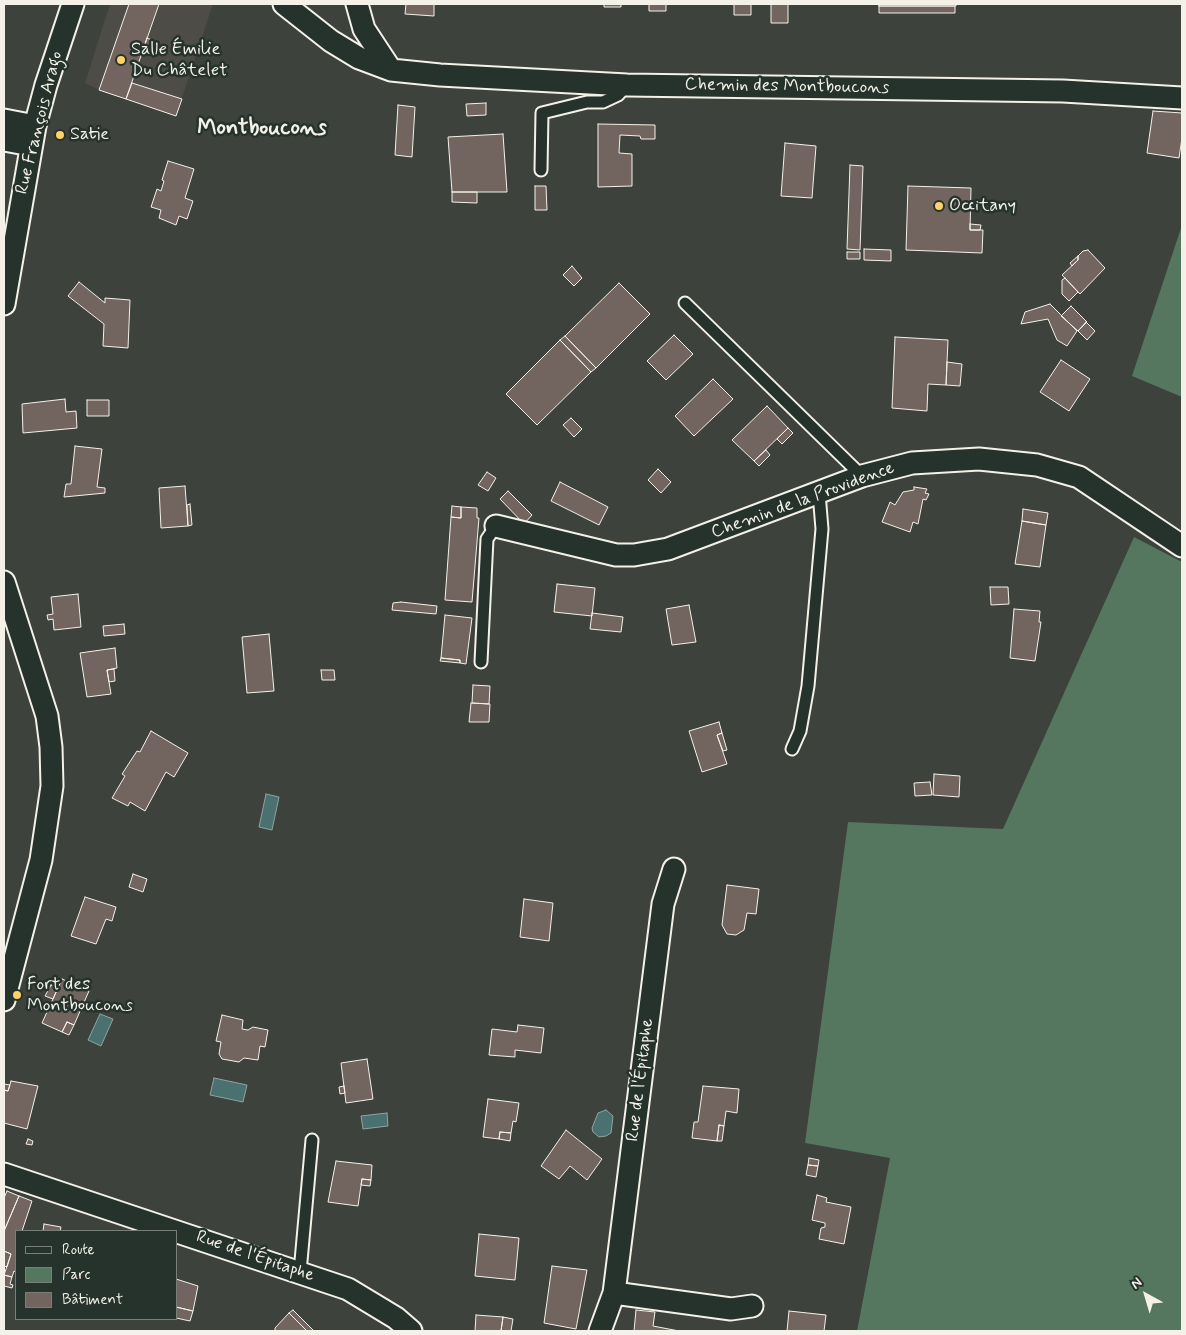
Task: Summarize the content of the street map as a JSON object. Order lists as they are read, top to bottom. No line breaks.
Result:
{"streets":{"street":["Chemin des Montboucons","Rue François Arago","Chemin de la Providence","Rue de l'Épitaphe"]},"districts":["Montboucons"],"places":["Salle Émilie Du Châtelet","Satie","Occitany","Fort des Montboucons"],"legend":["Route","Parc","Bâtiment"],"north":"top left"}
